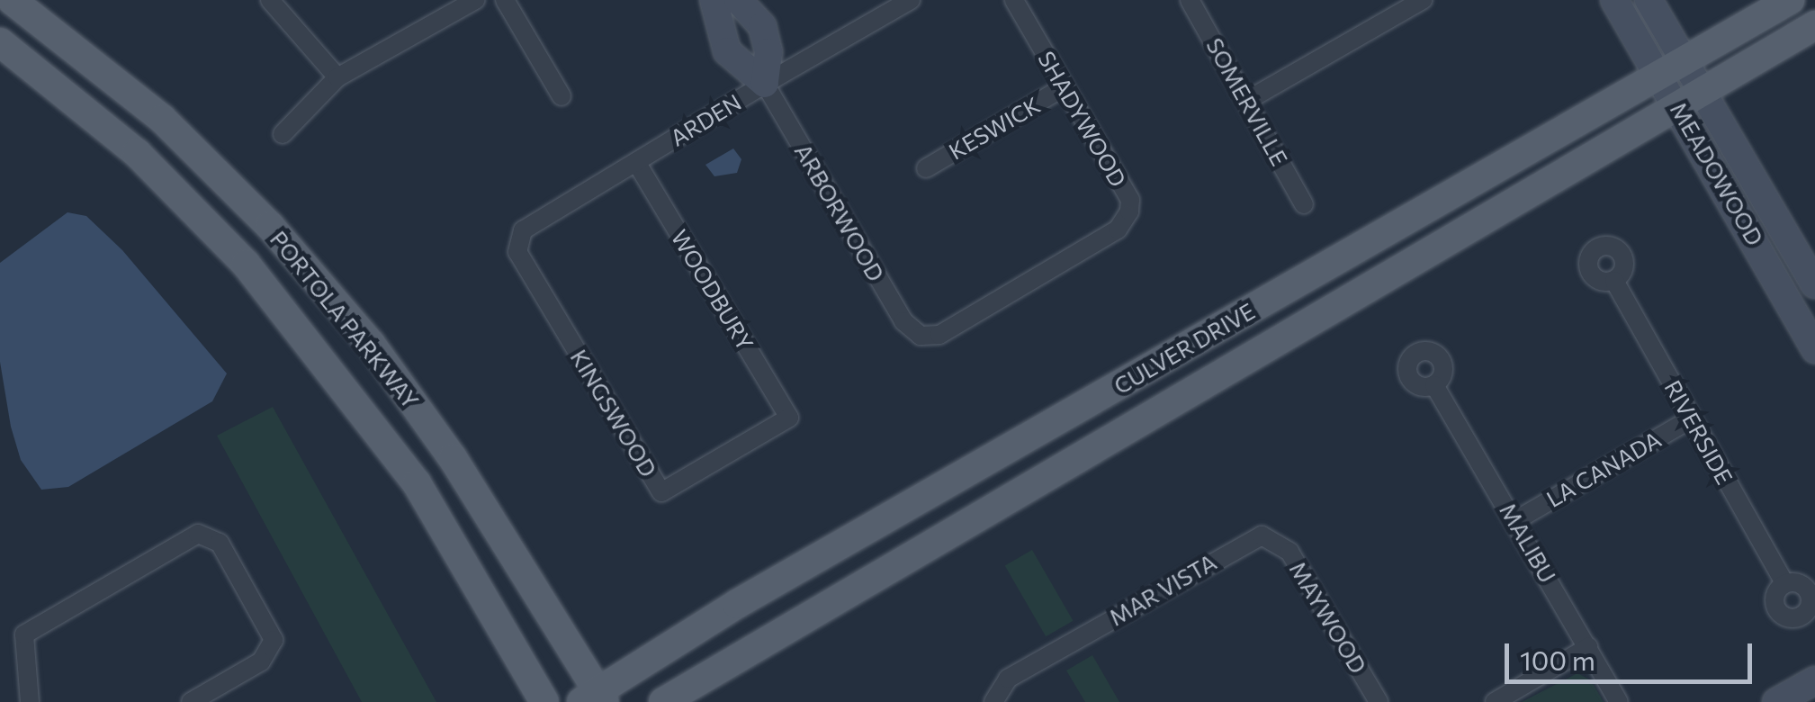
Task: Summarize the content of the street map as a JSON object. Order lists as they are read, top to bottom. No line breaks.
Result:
{"streets":{"main road":["MEADOWOOD","ARBORWOOD","PORTOLA PARKWAY","CULVER DRIVE"],"street":["SOMERVILLE","SHADYWOOD","ARDEN","KESWICK","WOODBURY","KINGSWOOD","RIVERSIDE","LA CANADA","MALIBU","MAR VISTA","MAYWOOD"]},"crossings":[["SHADYWOOD","KESWICK"],["SHADYWOOD","ARBORWOOD"],["ARDEN","ARBORWOOD"],["ARDEN","WOODBURY"],["ARDEN","KINGSWOOD"],["MEADOWOOD","CULVER DRIVE"],["WOODBURY","KINGSWOOD"],["PORTOLA PARKWAY","CULVER DRIVE"],["RIVERSIDE","LA CANADA"],["LA CANADA","MALIBU"],["MAR VISTA","MAYWOOD"]],"scale_bar":"100 m"}
